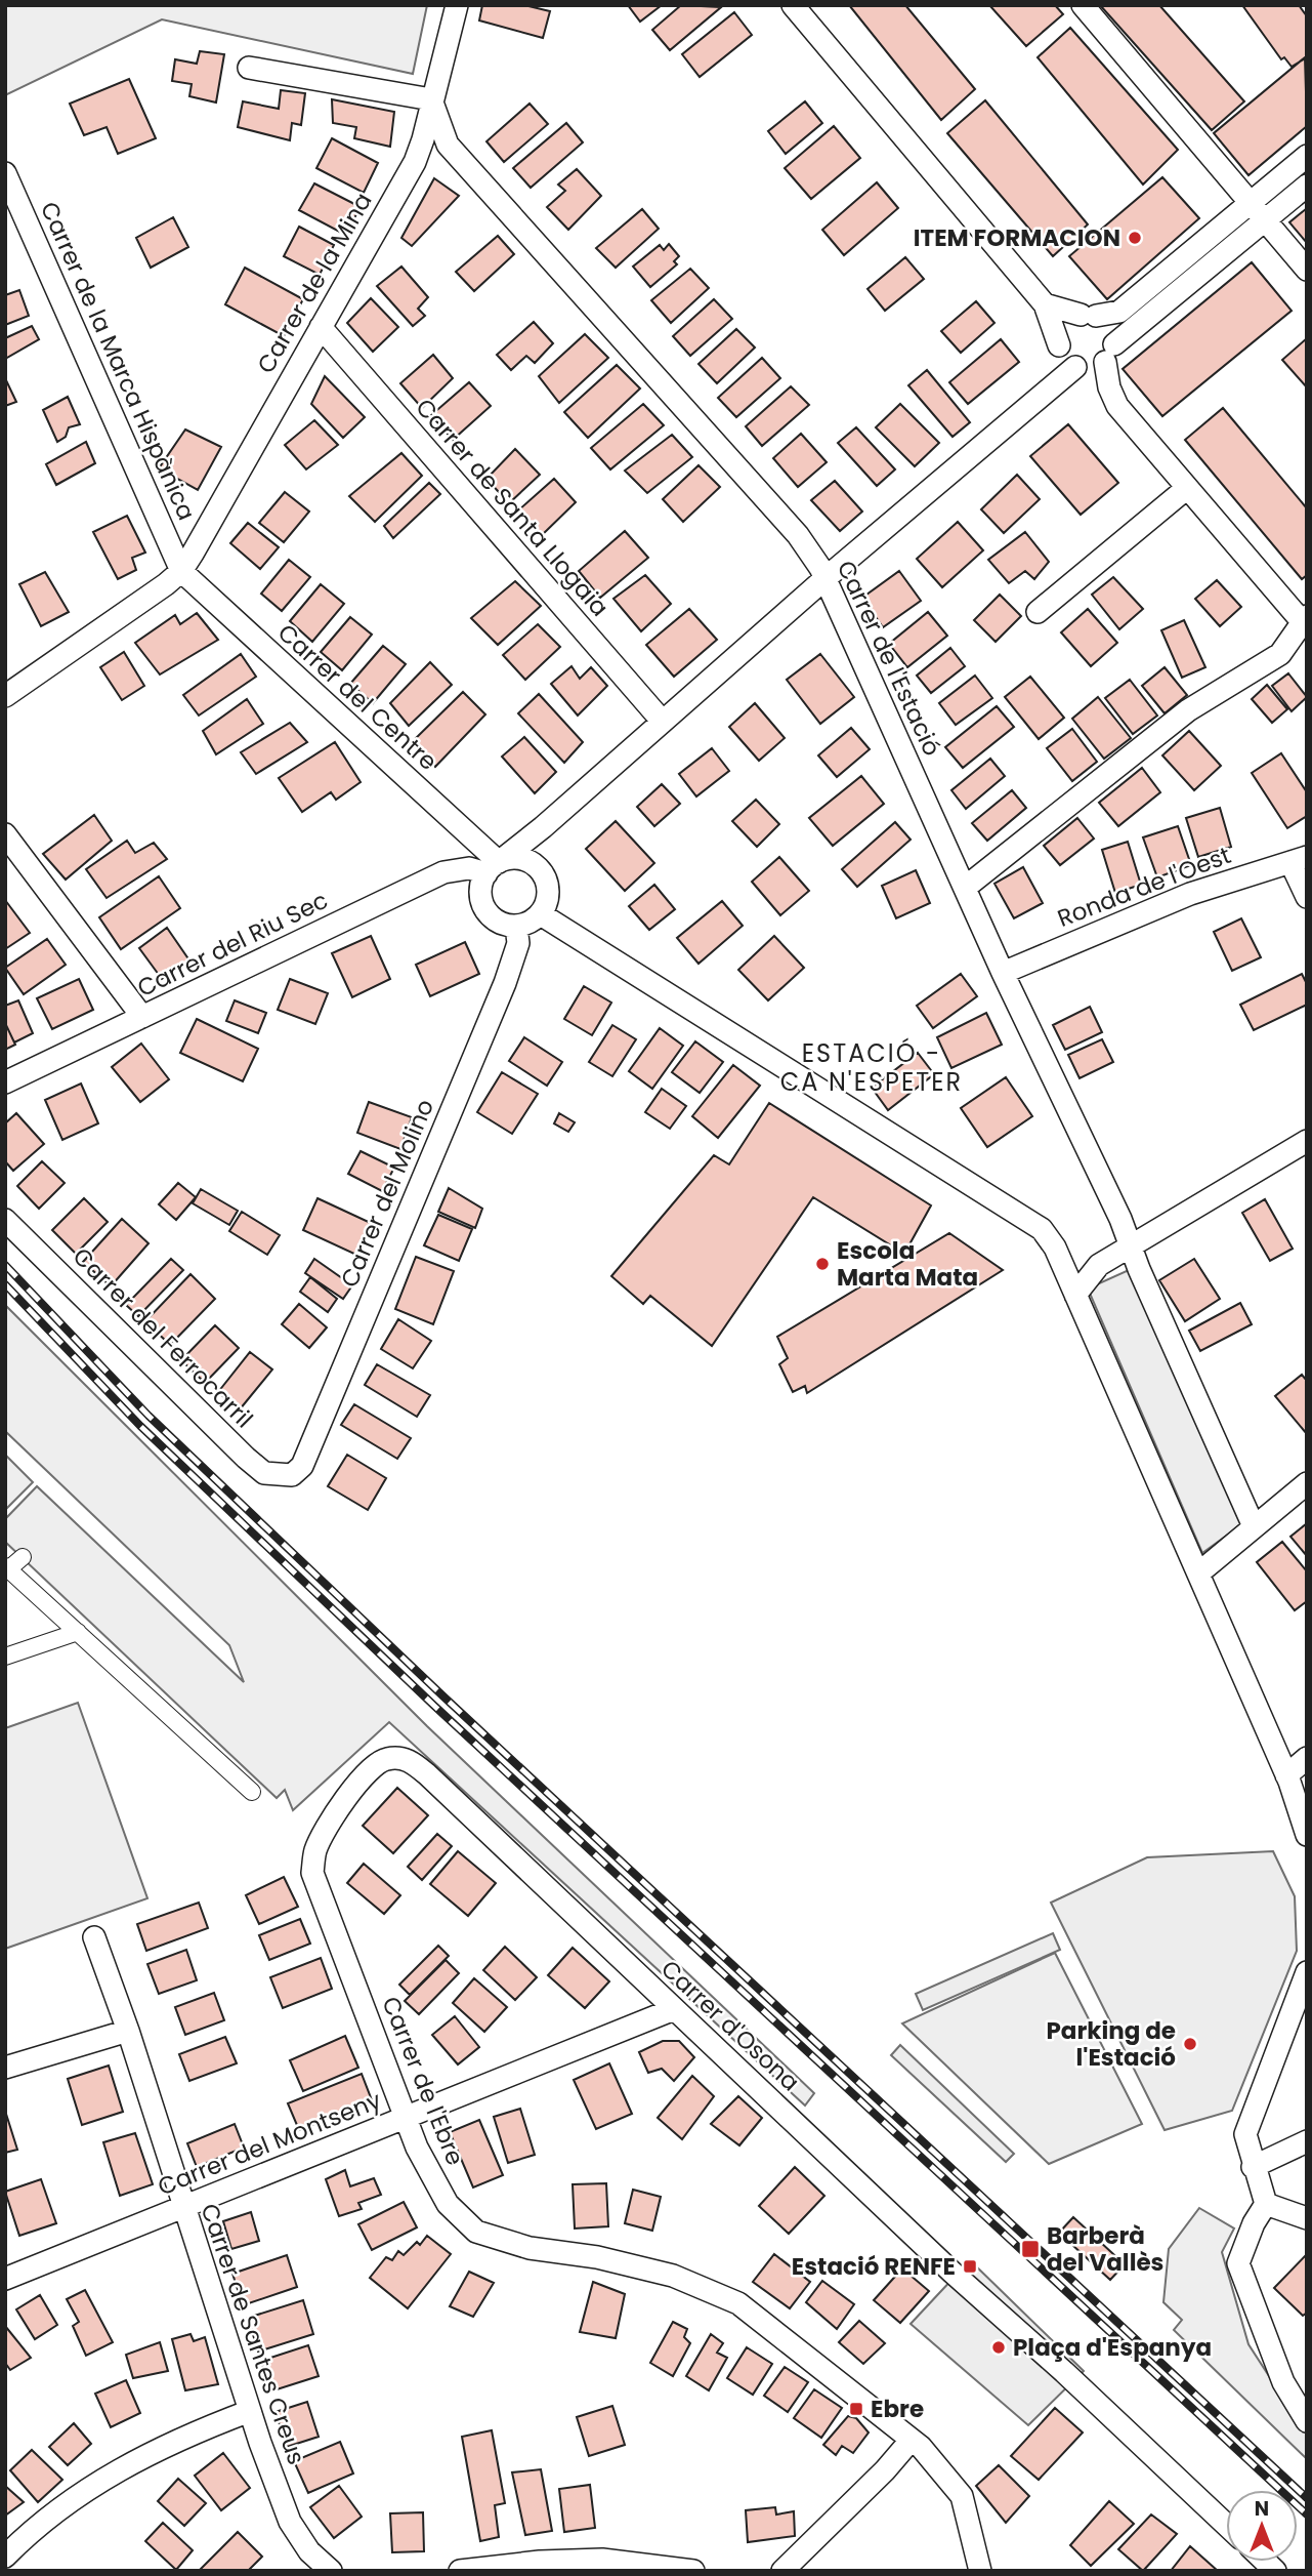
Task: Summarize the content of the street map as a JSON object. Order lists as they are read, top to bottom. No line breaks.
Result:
{"streets":{"street":["Carrer de la Mina","Carrer de la Marca Hispànica","Carrer de Santa Llogaia","Carrer de l'Estació","Carrer del Centre","Ronda de l'Oest","Carrer del Riu Sec","Carrer del Molino","Carrer del Ferrocarril","Carrer d'Osona","Carrer de l'Ebre","Carrer del Montseny","Carrer de Santes Creus"]},"crossings":[["Carrer de la Mina","Carrer de la Marca Hispànica"],["Carrer de la Mina","Carrer de Santa Llogaia"],["Carrer de la Mina","Carrer de l'Estació"],["Carrer de la Mina","Carrer del Centre"],["Carrer de la Marca Hispànica","Carrer del Centre"],["Carrer de l'Estació","Ronda de l'Oest"],["Carrer del Centre","Carrer del Riu Sec"],["Carrer del Centre","Carrer del Molino"],["Carrer del Riu Sec","Carrer del Molino"],["Carrer del Molino","Carrer del Ferrocarril"],["Carrer d'Osona","Carrer de l'Ebre"],["Carrer d'Osona","Carrer del Montseny"],["Carrer de l'Ebre","Carrer del Montseny"],["Carrer del Montseny","Carrer de Santes Creus"]],"districts":["ESTACIÓ - CA N'ESPETER"],"places":{"other":["ITEM FORMACION","Escola Marta Mata","Parking de l'Estació","Plaça d'Espanya"],"transit":["Barberà del Vallès","Estació RENFE","Ebre"]},"north":"top"}
